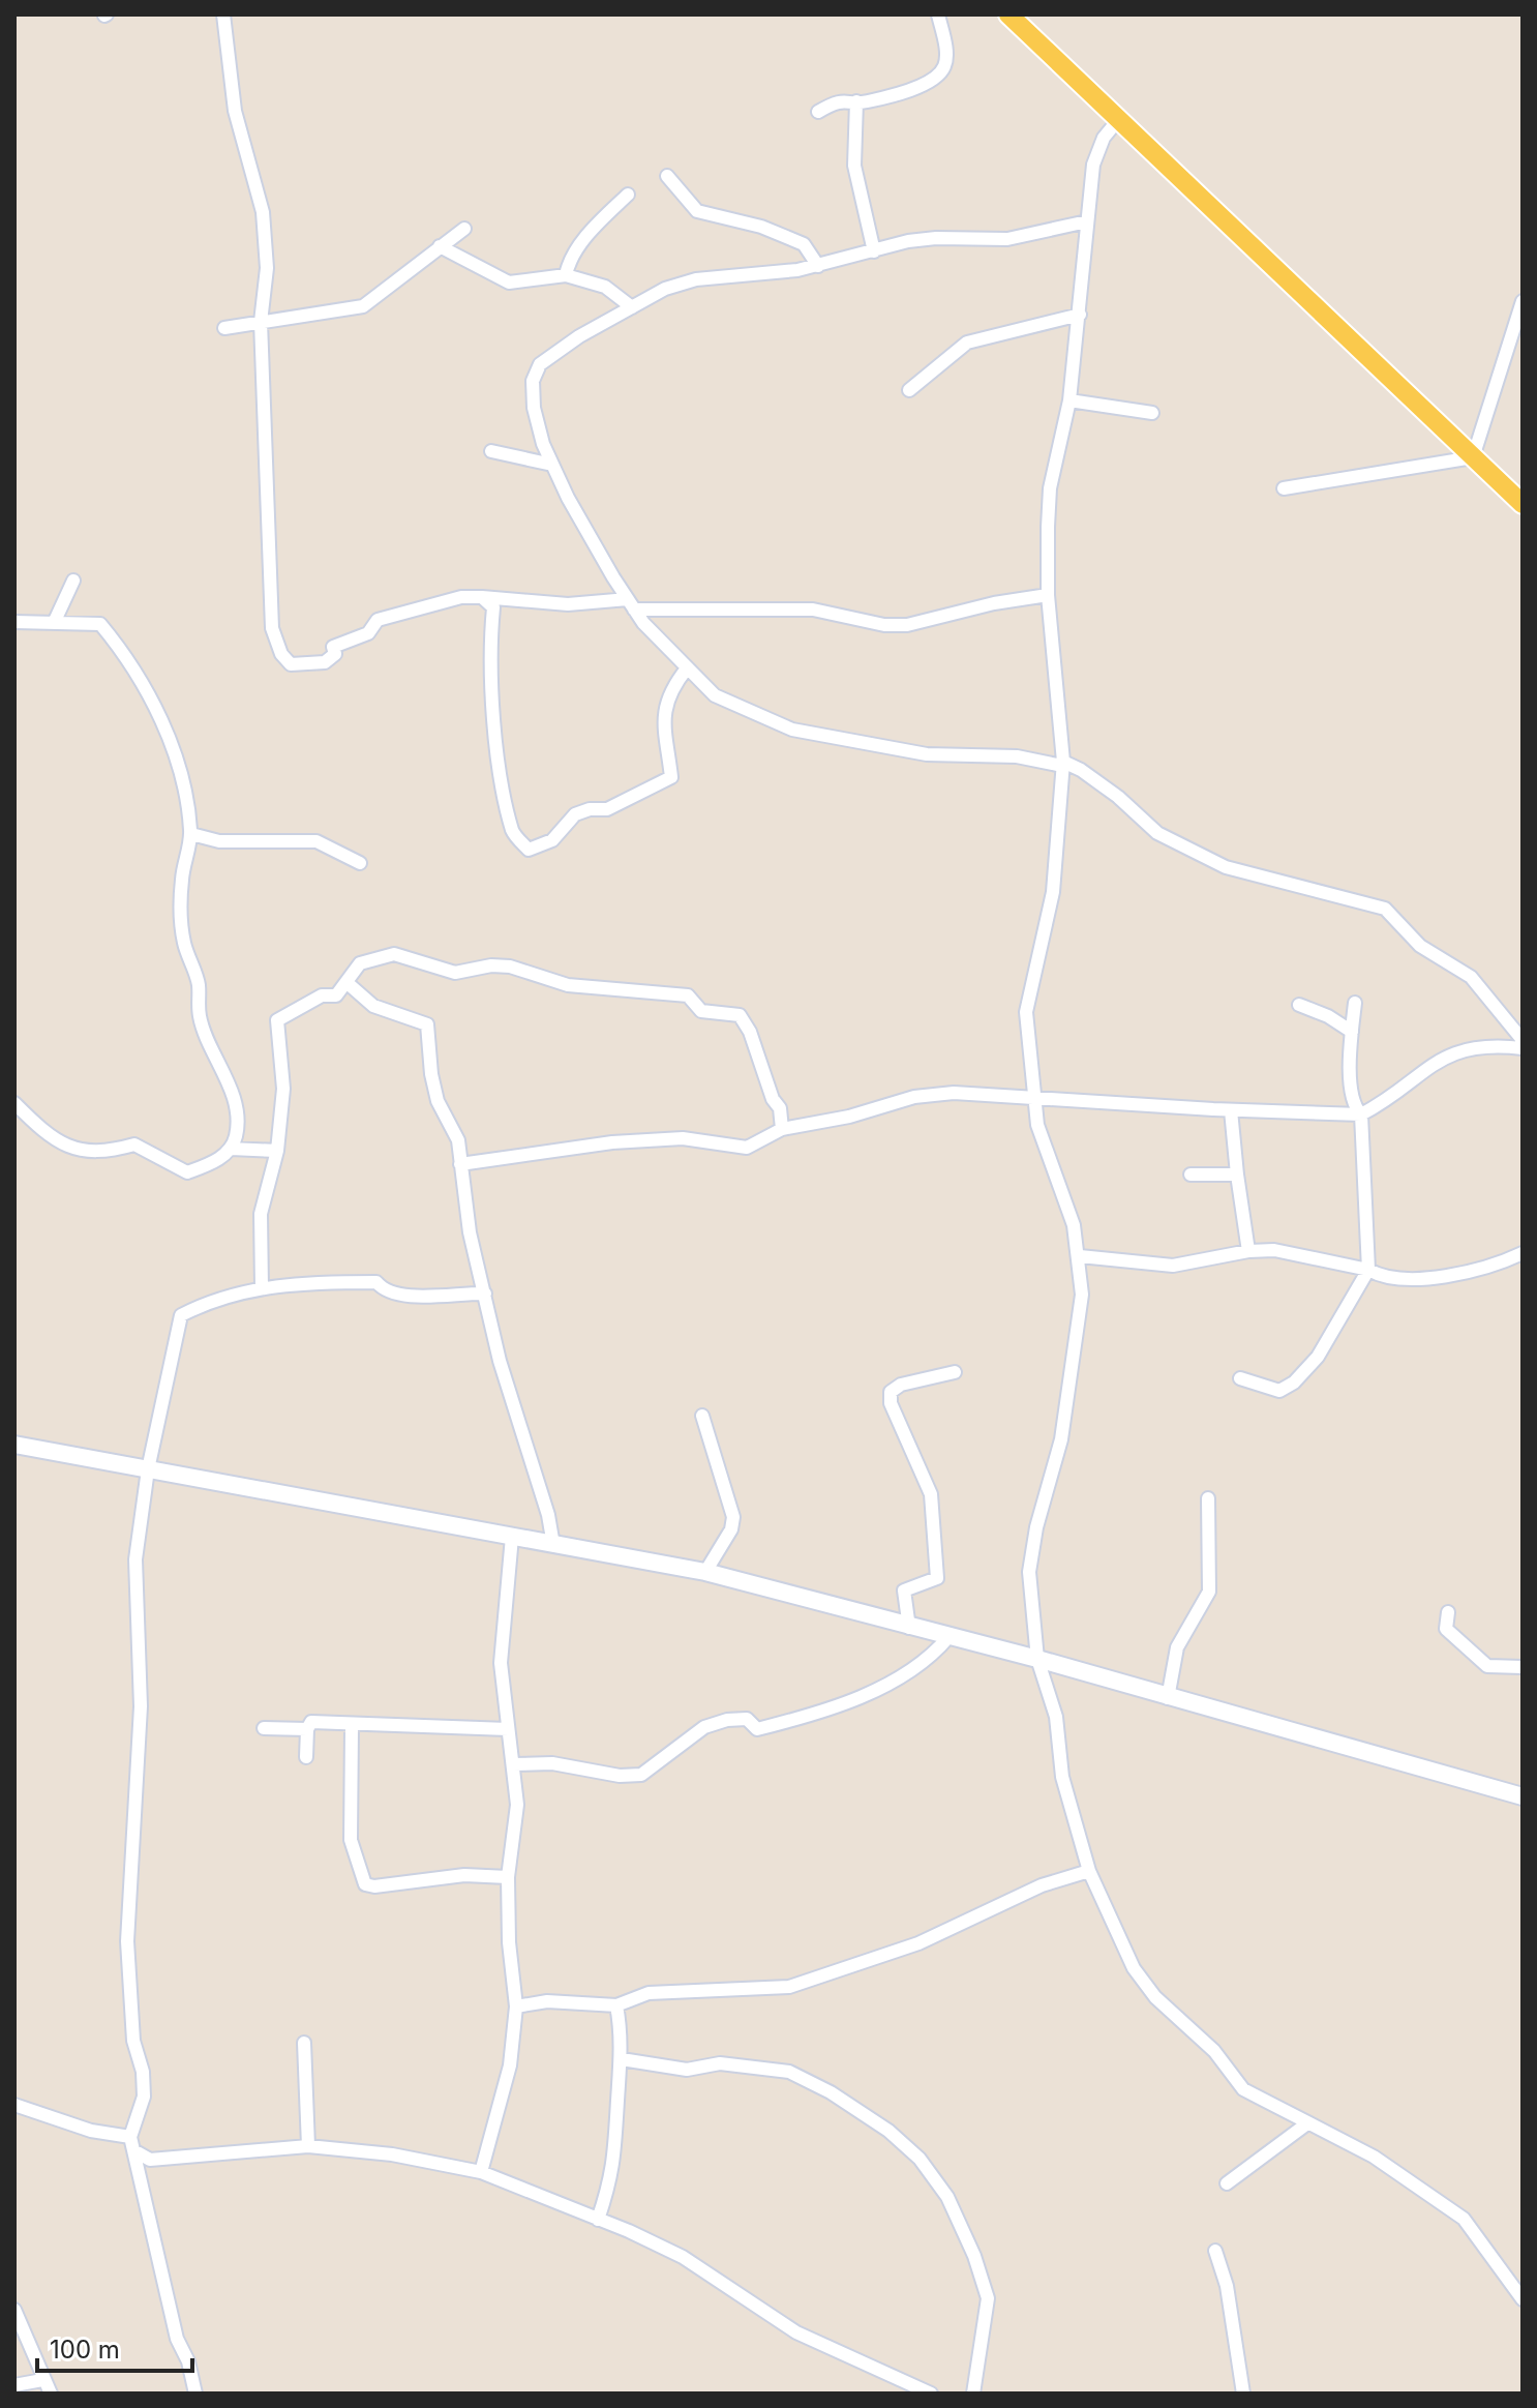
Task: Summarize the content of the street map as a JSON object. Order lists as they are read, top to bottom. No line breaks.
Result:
{"scale_bar":"100 m"}
